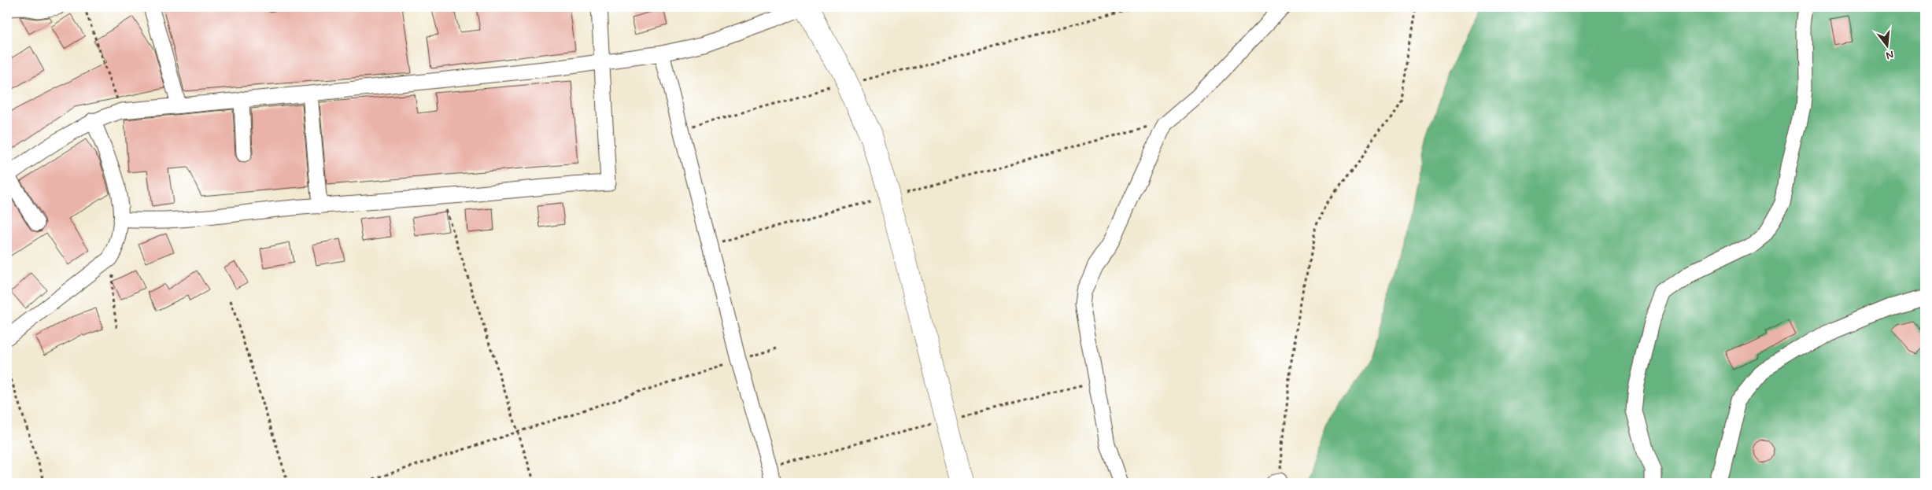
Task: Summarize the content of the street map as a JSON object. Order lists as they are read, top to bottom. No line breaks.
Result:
{"north":"bottom"}
